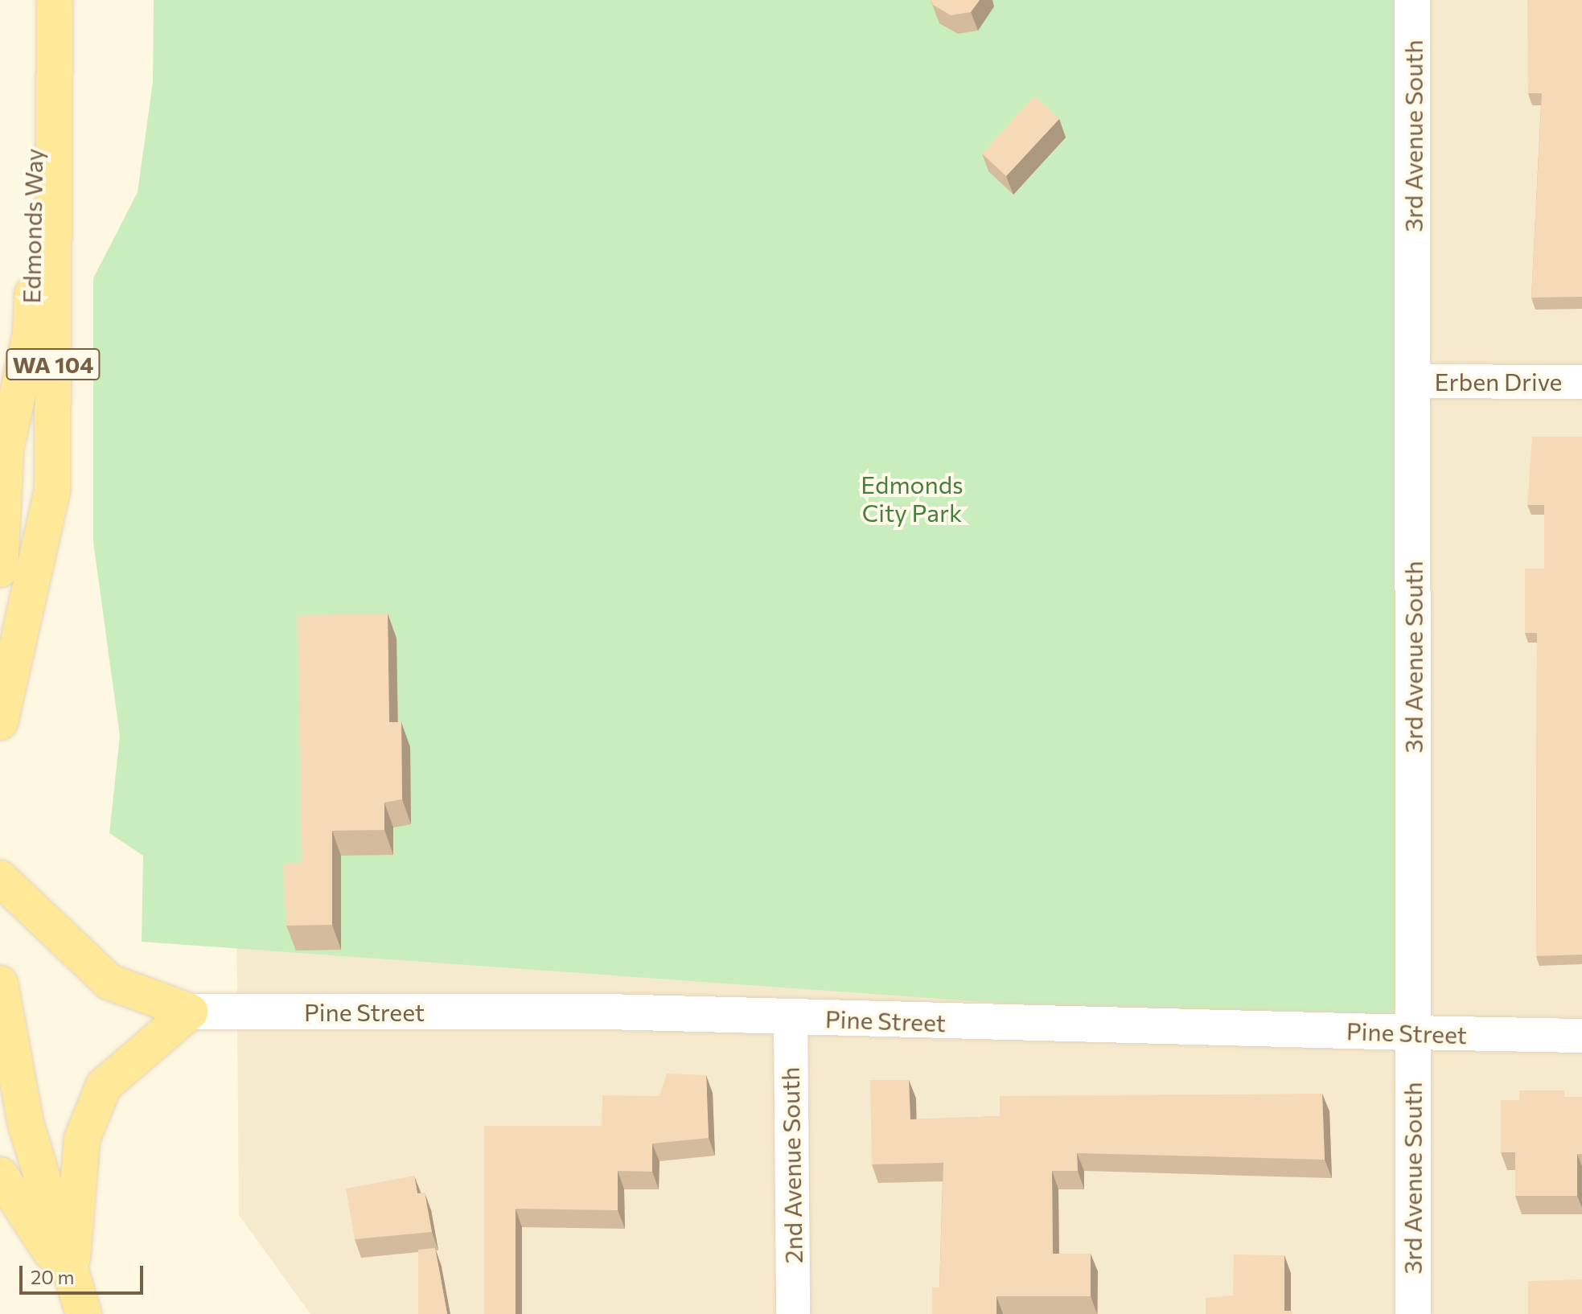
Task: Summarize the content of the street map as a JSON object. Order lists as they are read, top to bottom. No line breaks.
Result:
{"streets":{"main road":["Edmonds Way","WA 104"],"street":["3rd Avenue South","Erben Drive","Pine Street","2nd Avenue South"]},"crossings":[["3rd Avenue South","Erben Drive"],["3rd Avenue South","Pine Street"],["Pine Street","2nd Avenue South"]],"parks":["Edmonds City Park"],"scale_bar":"20 m"}
